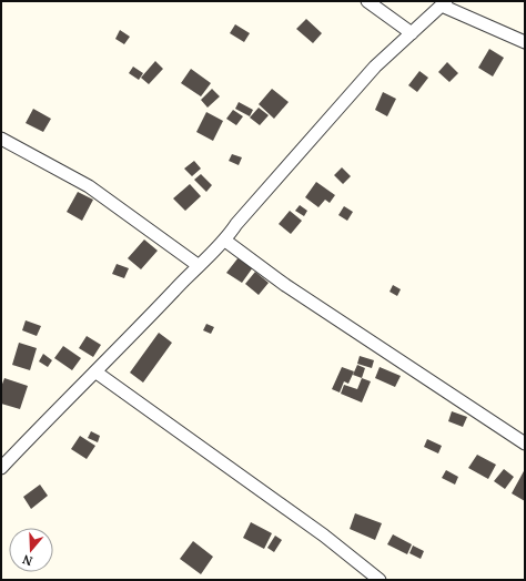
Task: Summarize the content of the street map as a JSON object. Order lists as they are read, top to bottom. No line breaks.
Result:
{"north":"bottom"}
